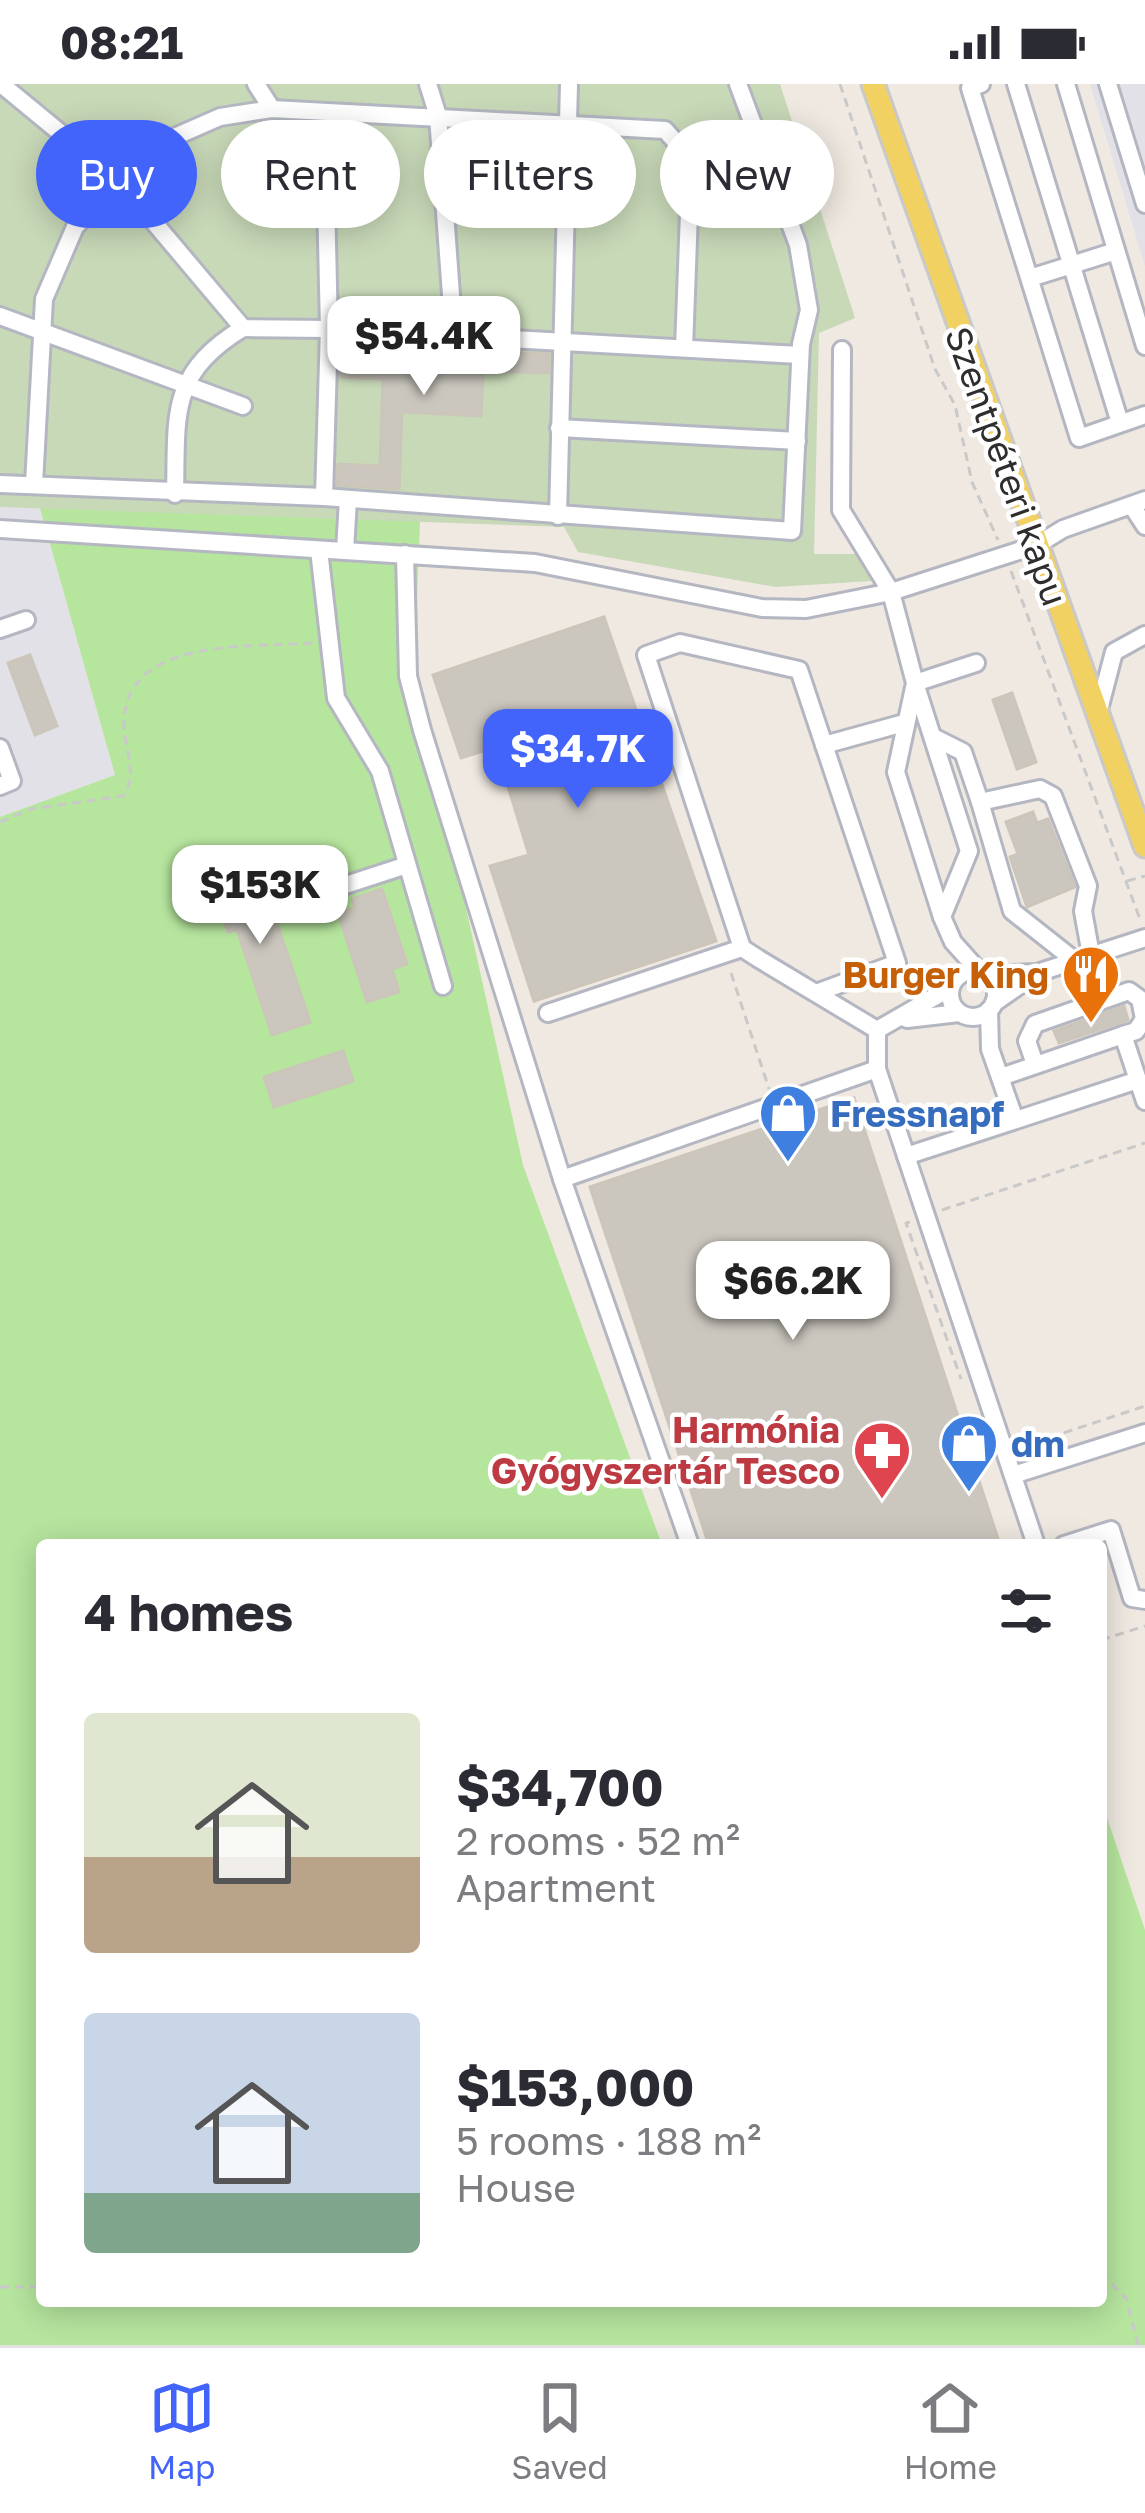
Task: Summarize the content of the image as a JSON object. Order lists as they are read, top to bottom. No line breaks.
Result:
{"streets":{"main road":["Szentpéteri kapu"]},"places":{"restaurant":["Burger King"],"shop":["Fressnapf","dm"],"pharmacy":["Harmónia Gyógyszertár Tesco"]},"page":{"status":"08:21","chip":["Buy","Rent","Filters","New"],"price":["$54.4K","$34.7K","$153K","$66.2K"],"heading":"4 homes","list":[{"name":"$34,700","note":"2 rooms · 52 m² · Apartment"},{"name":"$153,000","note":"5 rooms · 188 m² · House"}],"tabs":["Map","Saved","Home"]}}
